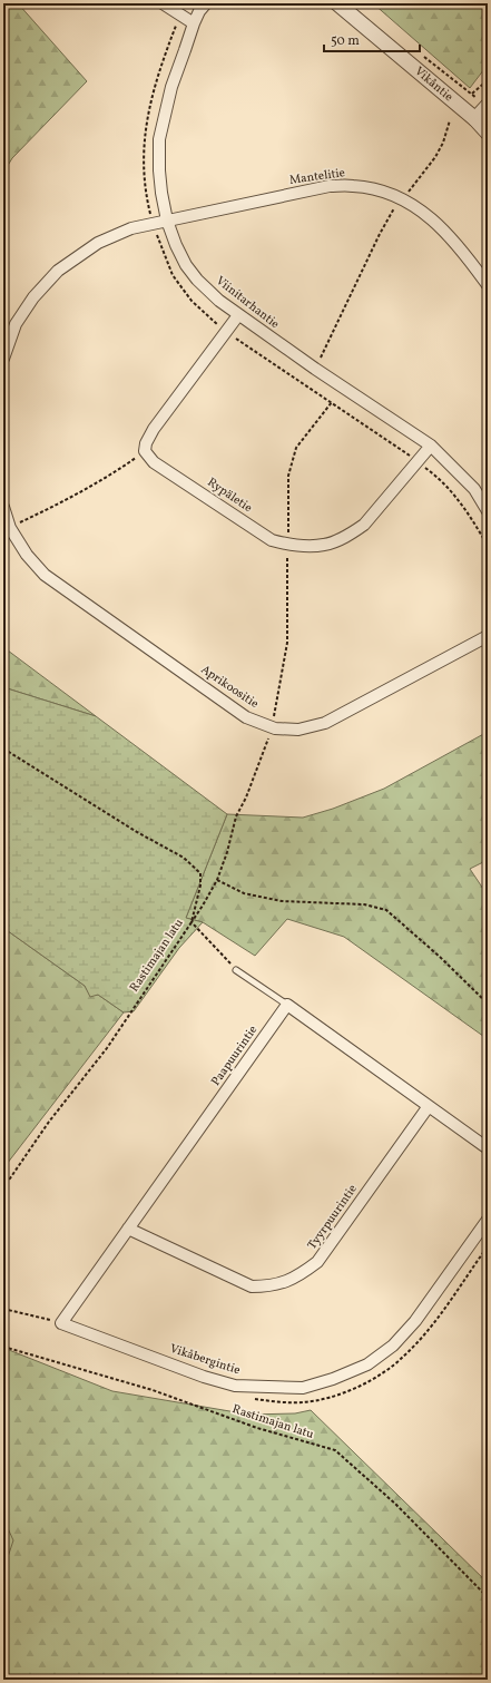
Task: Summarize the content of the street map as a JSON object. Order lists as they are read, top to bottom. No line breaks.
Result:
{"streets":{"street":["Vikåntie","Mantelitie","Viinitarhantie","Rypäletie","Aprikoositie","Paapuurintie","Tyyrpuurintie","Vikåbergintie"],"path":["Rastimajan latu"]},"crossings":[["Mantelitie","Viinitarhantie"],["Viinitarhantie","Rypäletie"],["Paapuurintie","Tyyrpuurintie"],["Paapuurintie","Vikåbergintie"]],"scale_bar":"50 m"}
